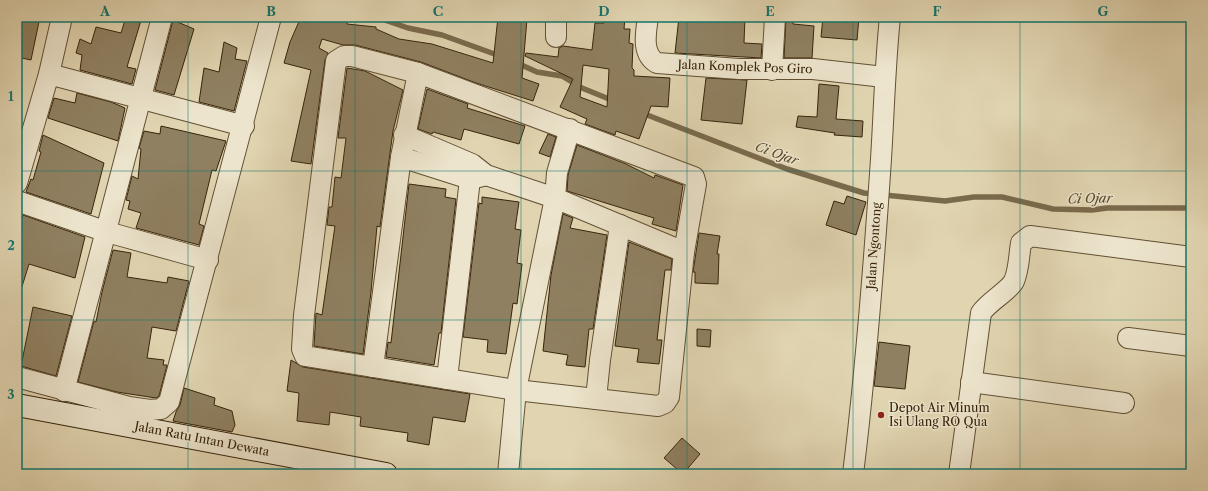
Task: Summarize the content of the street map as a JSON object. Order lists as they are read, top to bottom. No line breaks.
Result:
{"streets":{"street":["Jalan Komplek Pos Giro","Jalan Ngontong","Jalan Ratu Intan Dewata"]},"crossings":[["Jalan Komplek Pos Giro","Jalan Ngontong"]],"water":["Ci Ojar"],"places":["Depot Air Minum Isi Ulang RO Qua"],"grid":{"columns":["A","B","C","D","E","F","G"],"rows":["1","2","3"]}}
